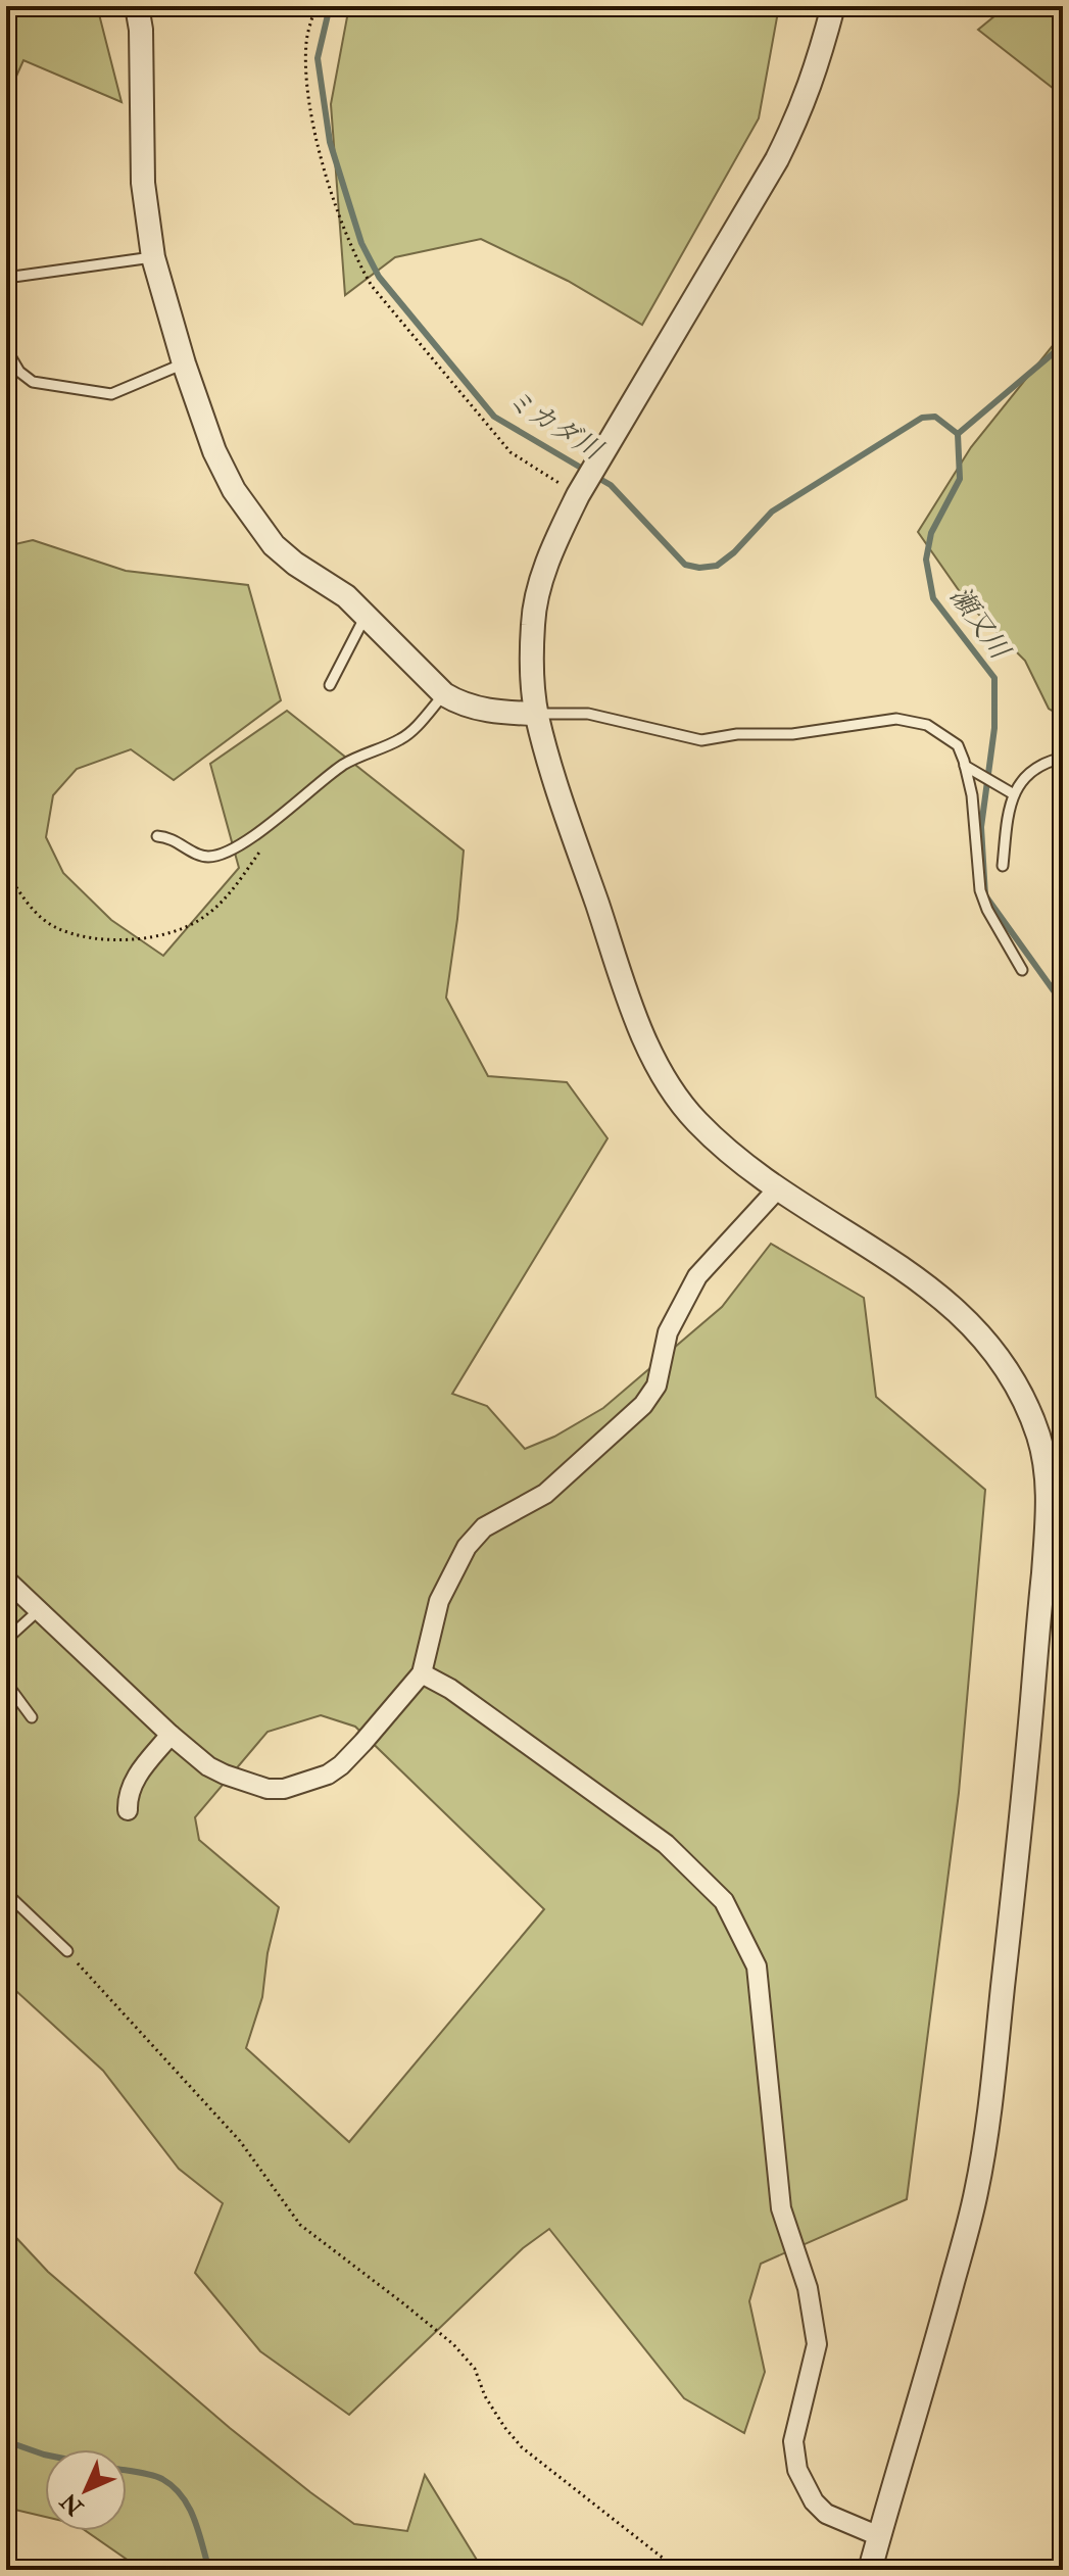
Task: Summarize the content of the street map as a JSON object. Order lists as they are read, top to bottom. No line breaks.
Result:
{"water":["ミカダ川","瀬又川"],"north":"bottom left"}
